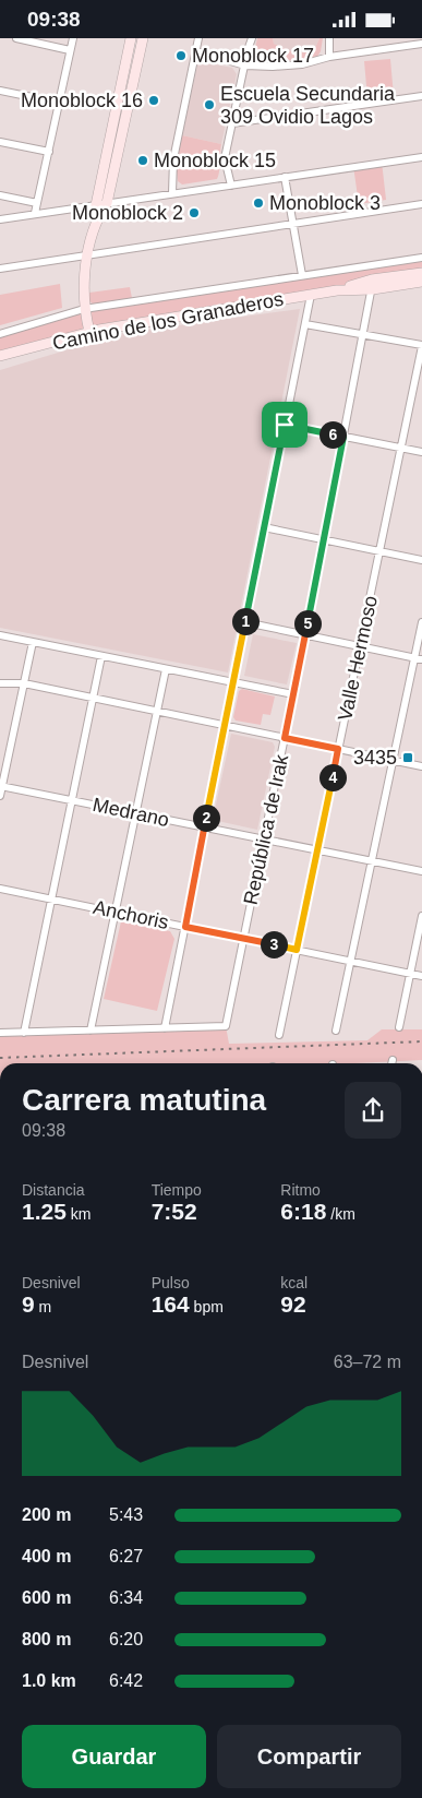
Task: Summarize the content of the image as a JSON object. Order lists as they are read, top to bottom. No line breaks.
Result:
{"streets":{"street":["Camino de los Granaderos","Valle Hermoso","Medrano","República de Irak","Anchoris"]},"crossings":[["Camino de los Granaderos","República de Irak"],["Valle Hermoso","Medrano"],["Valle Hermoso","Anchoris"],["Medrano","República de Irak"],["República de Irak","Anchoris"]],"places":{"other":["Monoblock 17","Monoblock 16","Escuela Secundaria 309 Ovidio Lagos","Monoblock 15","Monoblock 3","Monoblock 2"],"transit":["3435"]},"page":{"status":"09:38","pins":["6","1","5","4","2","3"],"heading":["Carrera matutina","09:38"],"stats":[["Distancia","1.25 km"],["Tiempo","7:52"],["Ritmo","6:18 /km"],["Desnivel","9 m"],["Pulso","164 bpm"],["kcal","92"]],"chart":["Desnivel","63–72 m"],"list":[{"name":"200 m","note":"5:43"},{"name":"400 m","note":"6:27"},{"name":"600 m","note":"6:34"},{"name":"800 m","note":"6:20"},{"name":"1.0 km","note":"6:42"}],"buttons":["Guardar","Compartir"]}}
